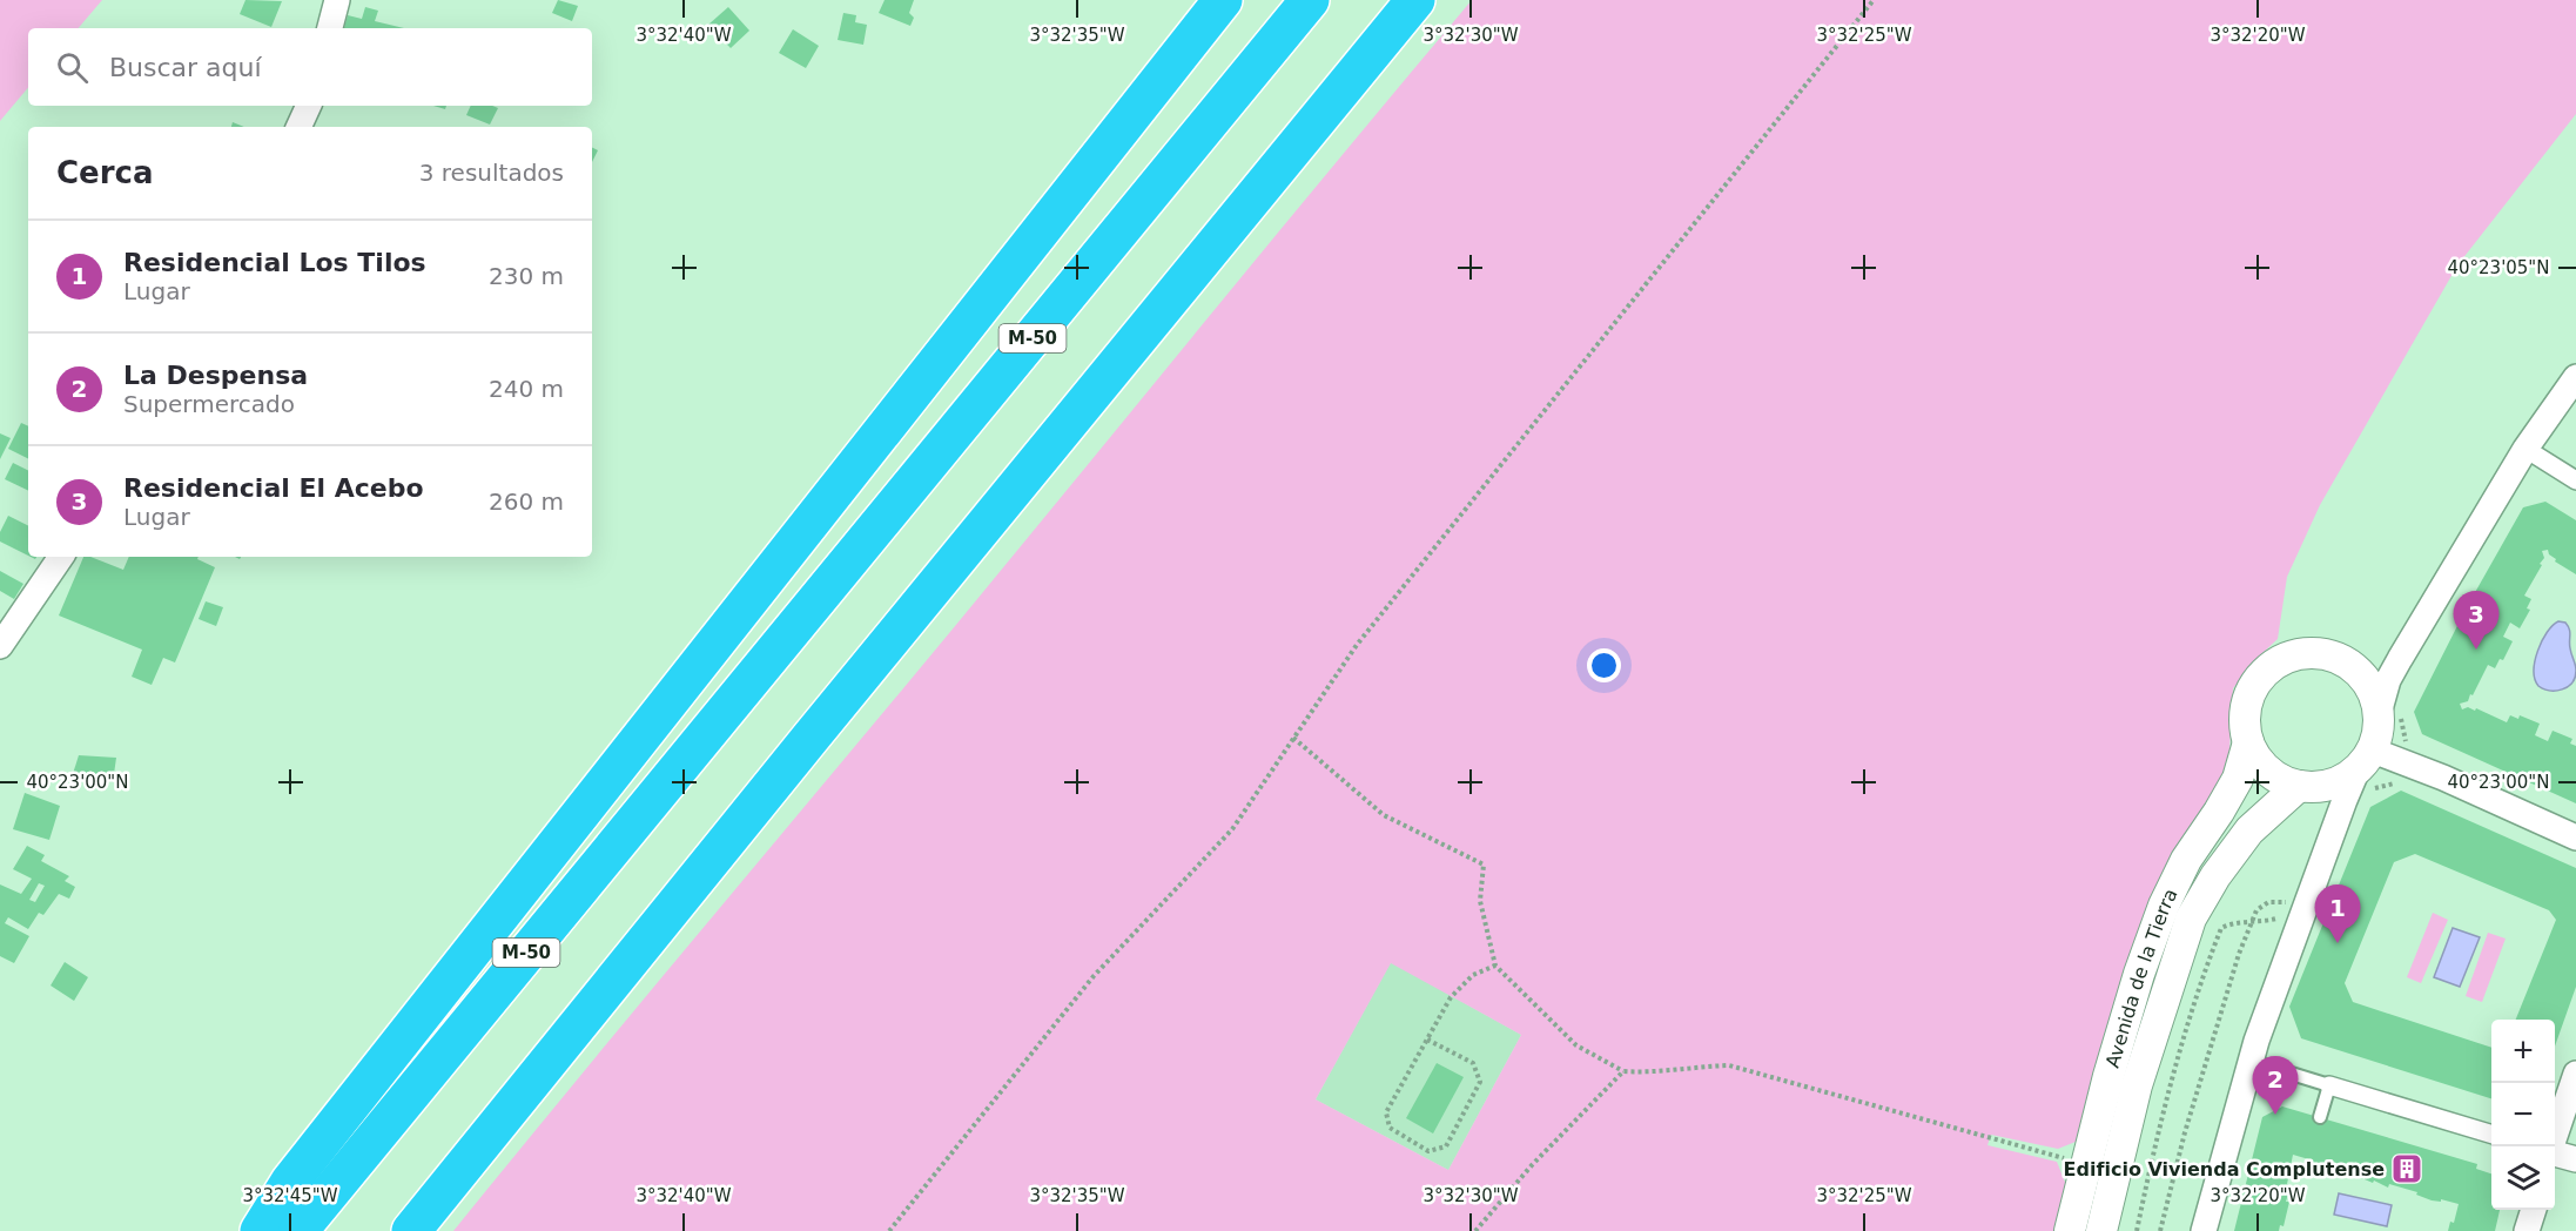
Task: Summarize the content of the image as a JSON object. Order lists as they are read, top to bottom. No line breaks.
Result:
{"streets":{"highway":["M-50"],"street":["Avenida de la Tierra"]},"places":{"building":["Edificio Vivienda Complutense"]},"page":{"search":"Buscar aquí","heading":["Cerca","3 resultados"],"list":[{"mark":"1","name":"Residencial Los Tilos","note":"Lugar","value":"230 m"},{"mark":"2","name":"La Despensa","note":"Supermercado","value":"240 m"},{"mark":"3","name":"Residencial El Acebo","note":"Lugar","value":"260 m"}],"pins":["3","1","2"],"map_buttons":["+","−"]},"coordinates":["3°32'40\"W","3°32'35\"W","3°32'30\"W","3°32'25\"W","3°32'20\"W","40°23'05\"N","40°23'00\"N","3°32'45\"W"]}
